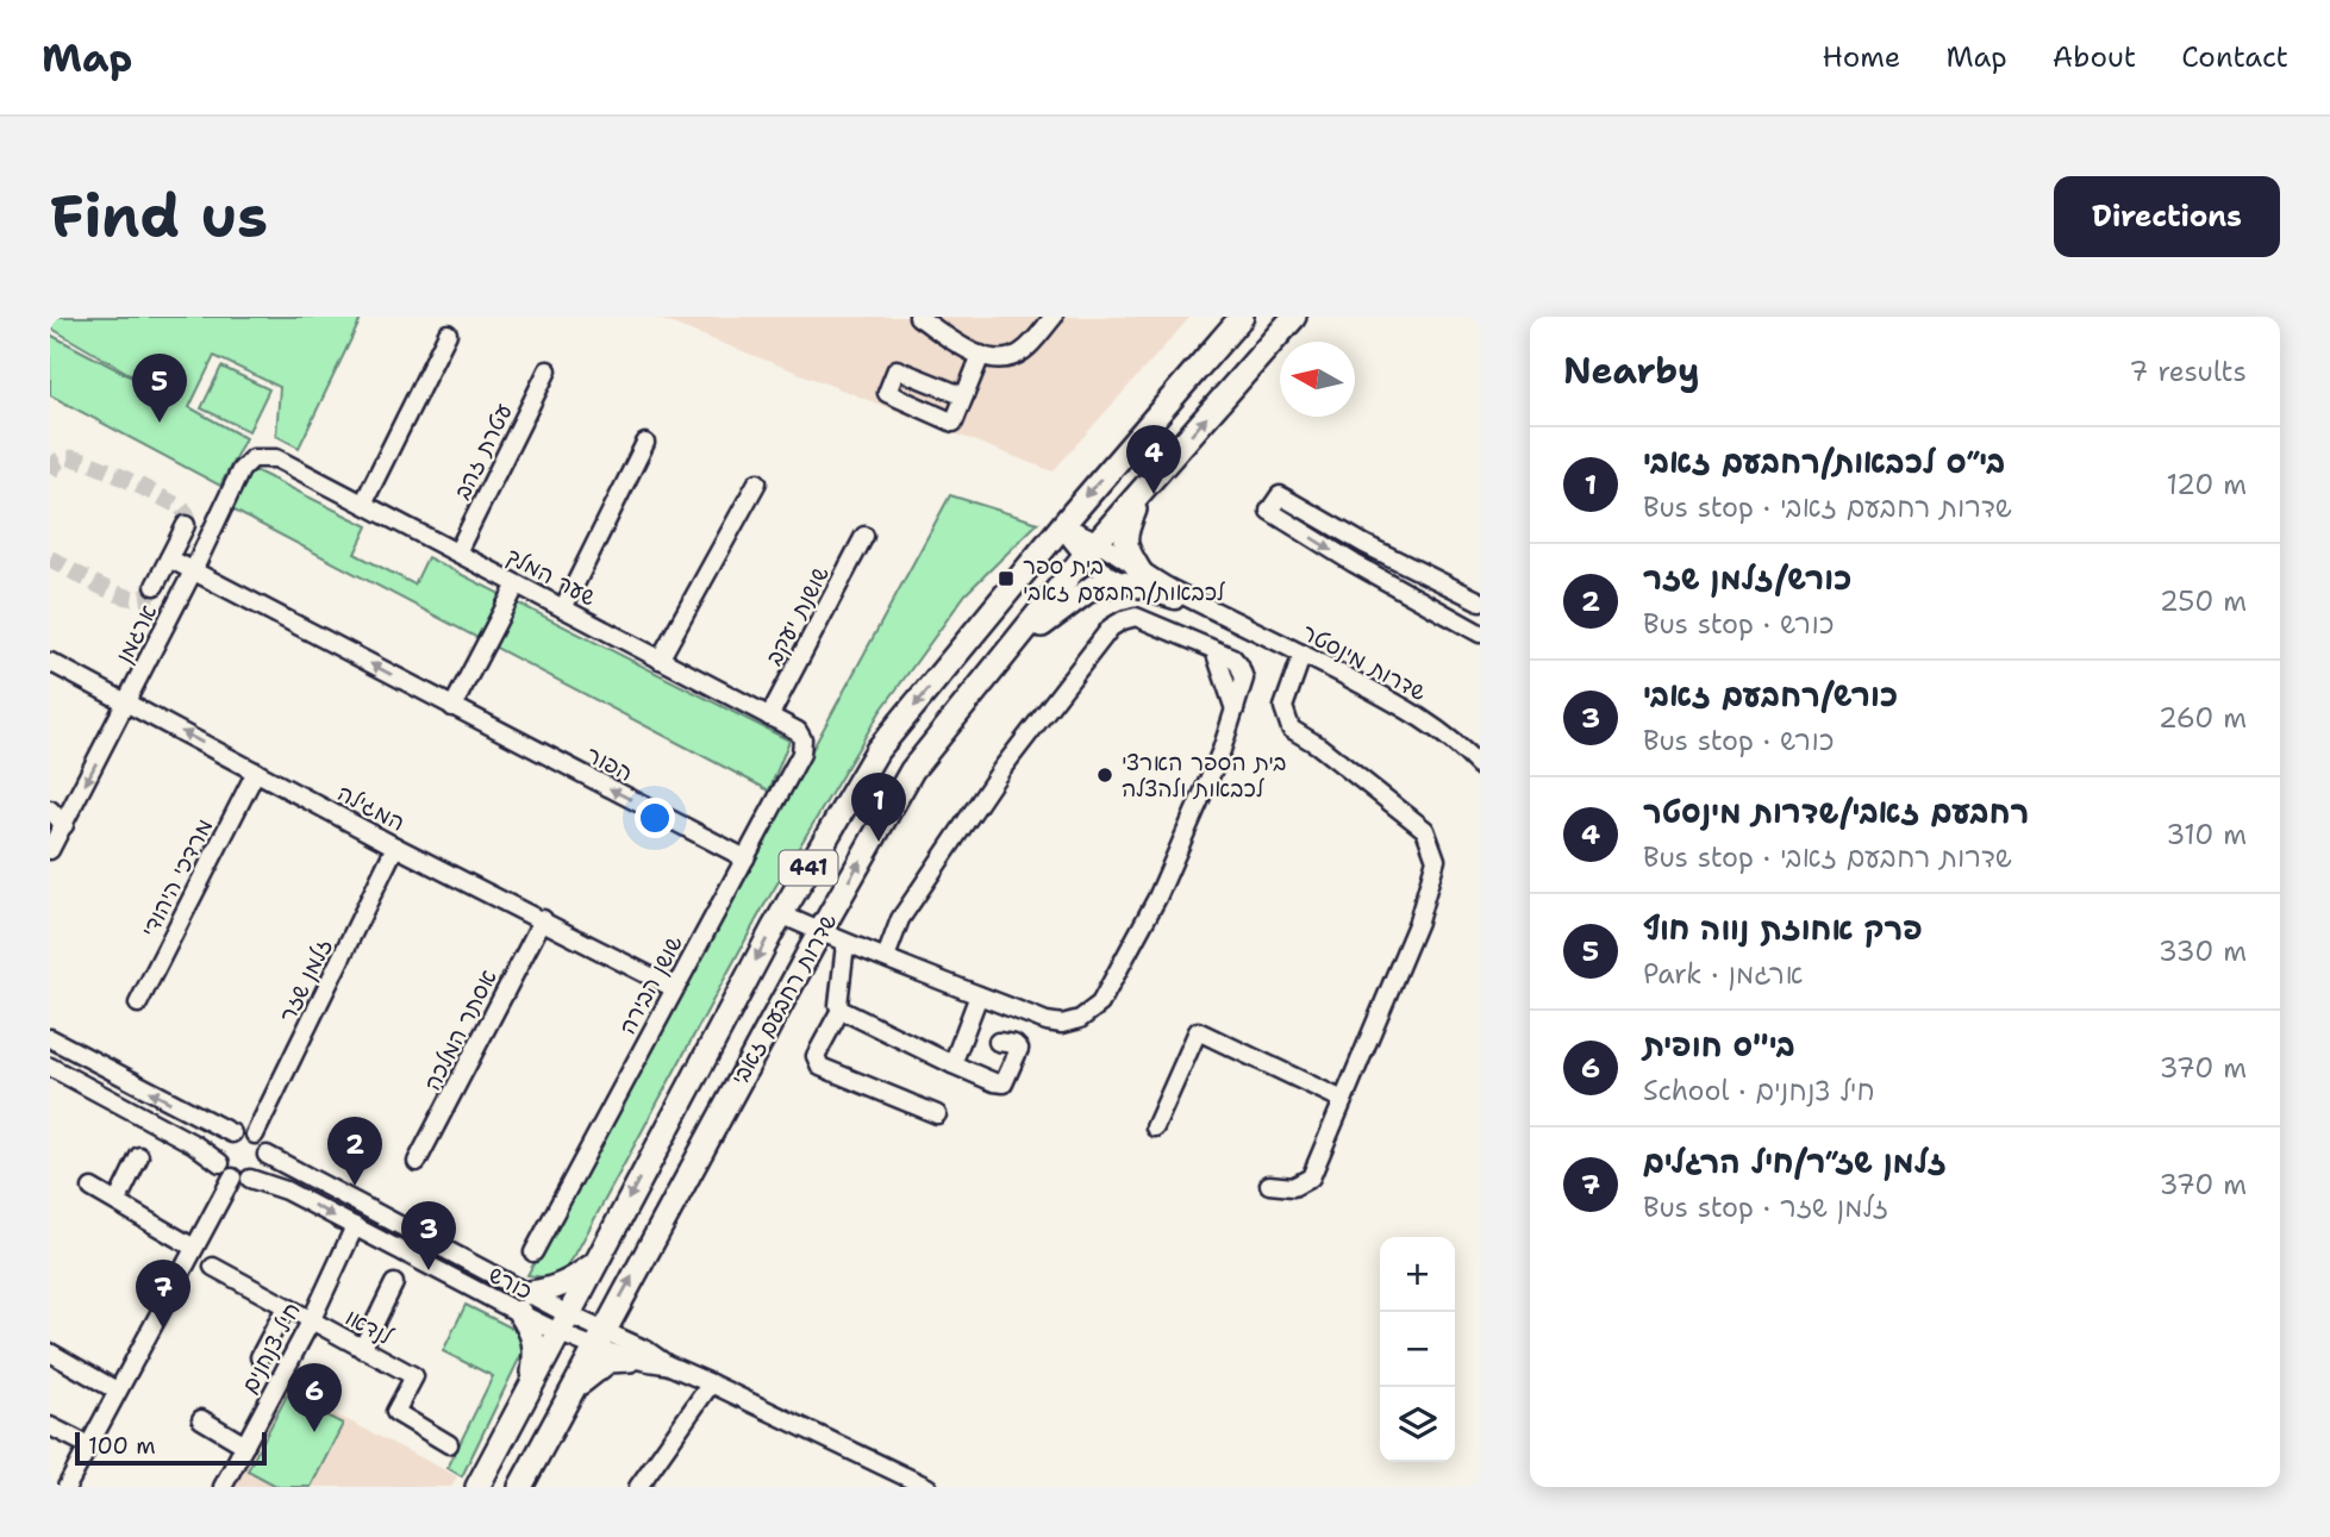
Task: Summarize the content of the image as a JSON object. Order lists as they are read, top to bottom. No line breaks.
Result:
{"streets":{"main road":["441","שדרות רחבעם זאבי"],"street":["עטרת זהב","שער המלך","שושנת יעקב","ארגמן","שדרות מינסטר","הפור","המגילה","מרדכי היהודי","זלמן שזר","שושן הבירה","אסתר המלכה","כורש","לנדאו","חיל צנחנים"]},"crossings":[["עטרת זהב","שער המלך"],["שער המלך","שושנת יעקב"],["שער המלך","ארגמן"],["שער המלך","שושן הבירה"],["ארגמן","הפור"],["ארגמן","המגילה"],["שדרות מינסטר","שדרות רחבעם זאבי"],["הפור","שושן הבירה"],["המגילה","מרדכי היהודי"],["המגילה","זלמן שזר"],["המגילה","שושן הבירה"],["המגילה","אסתר המלכה"],["זלמן שזר","כורש"],["שדרות רחבעם זאבי","כורש"],["כורש","חיל צנחנים"],["לנדאו","חיל צנחנים"]],"one_way":["הפור"],"places":{"transit":["בית ספר לכבאות/רחבעם זאבי"],"other":["בית הספר הארצי לכבאות ולהצלה"]},"scale_bar":"100 m","north":"left","page":{"header":"Map","nav":["Home","Map","About","Contact"],"buttons":"Directions","title":"Find us","heading":["Nearby","7 results"],"pins":["5","4","1","2","3","7","6"],"list":[{"mark":"1","name":"בי״ס לכבאות/רחבעם זאבי","note":"Bus stop · שדרות רחבעם זאבי","value":"120 m"},{"mark":"2","name":"כורש/זלמן שזר","note":"Bus stop · כורש","value":"250 m"},{"mark":"3","name":"כורש/רחבעם זאבי","note":"Bus stop · כורש","value":"260 m"},{"mark":"4","name":"רחבעם זאבי/שדרות מינסטר","note":"Bus stop · שדרות רחבעם זאבי","value":"310 m"},{"mark":"5","name":"פרק אחוזת נווה חוף","note":"Park · ארגמן","value":"330 m"},{"mark":"6","name":"בי\"ס חופית","note":"School · חיל צנחנים","value":"370 m"},{"mark":"7","name":"זלמן שז״ר/חיל הרגלים","note":"Bus stop · זלמן שזר","value":"370 m"}],"map_buttons":["+","−"],"scale":"100 m"}}
